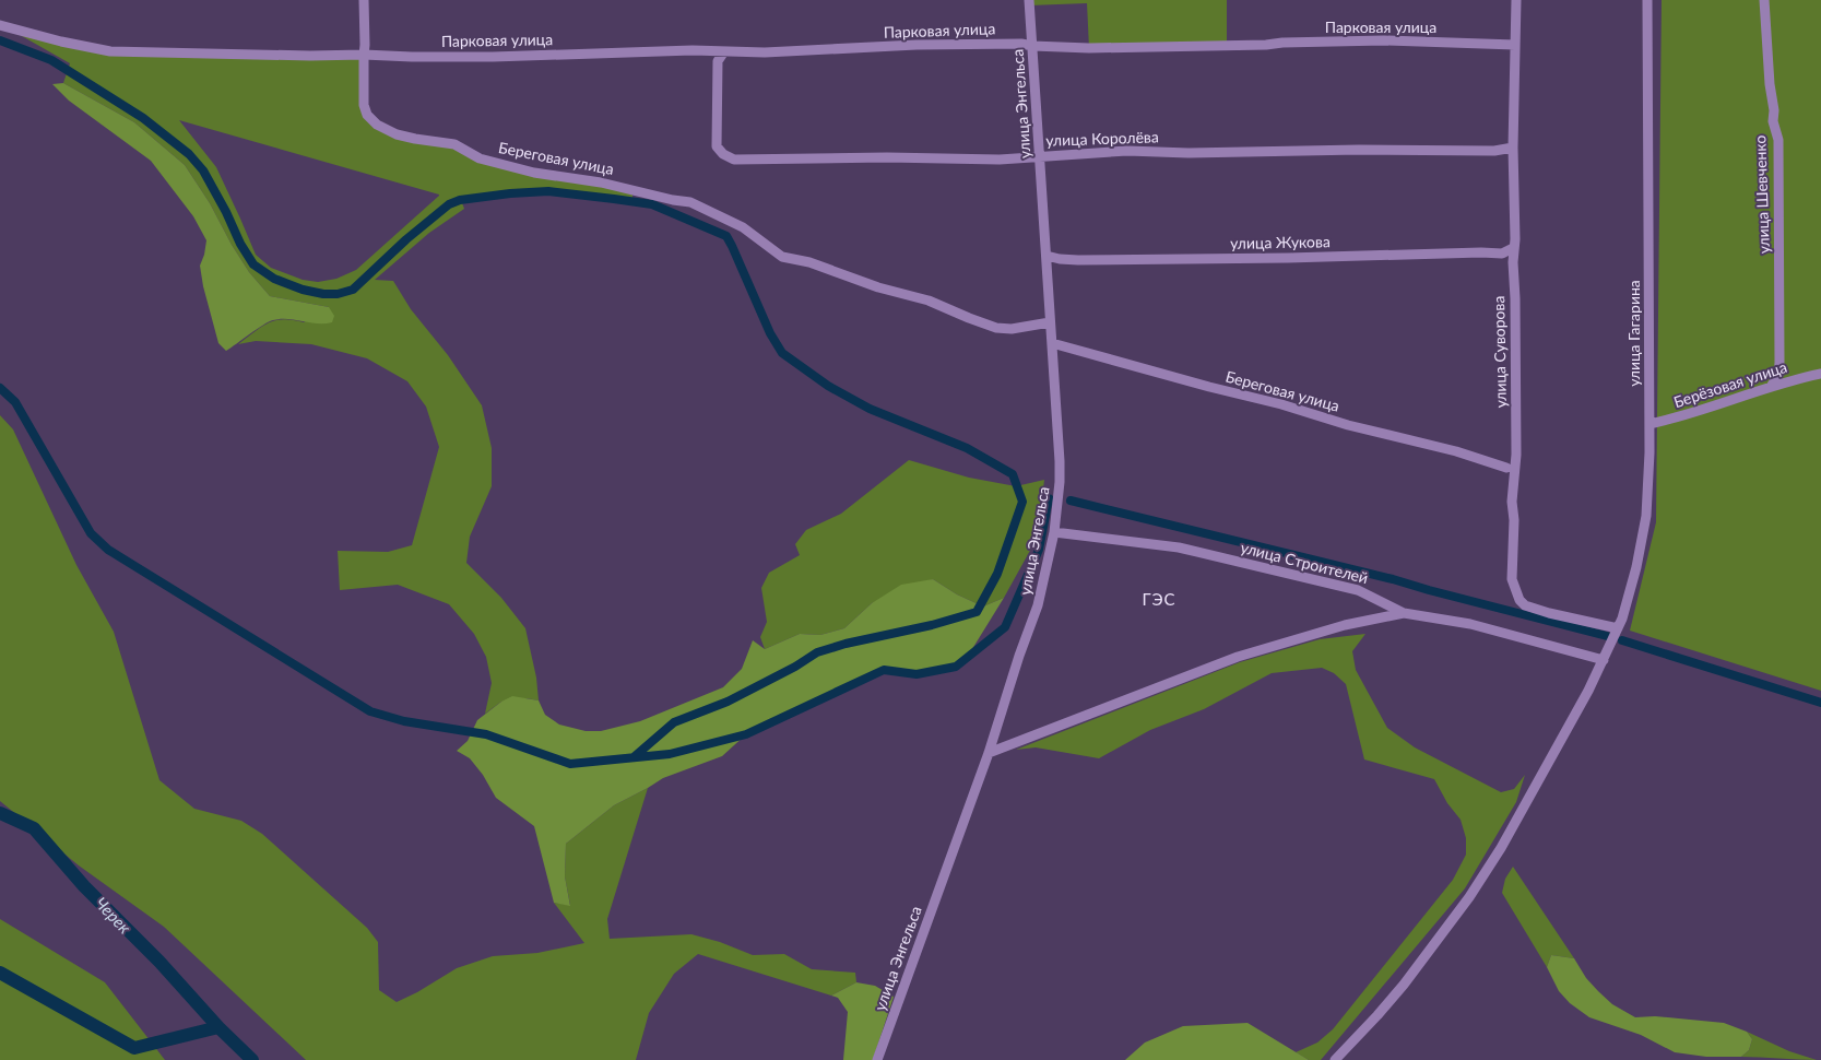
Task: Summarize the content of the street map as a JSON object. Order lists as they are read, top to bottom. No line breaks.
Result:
{"streets":{"street":["Парковая улица","улица Энгельса","улица Королёва","Береговая улица","улица Шевченко","улица Жукова","улица Гагарина","улица Суворова","Берёзовая улица","улица Строителей"]},"crossings":[["Парковая улица","улица Энгельса"],["Парковая улица","Береговая улица"],["Парковая улица","улица Суворова"],["улица Энгельса","улица Королёва"],["улица Энгельса","Береговая улица"],["улица Энгельса","улица Жукова"],["улица Энгельса","улица Строителей"],["улица Королёва","улица Суворова"],["Береговая улица","улица Суворова"],["улица Шевченко","Берёзовая улица"],["улица Жукова","улица Суворова"],["улица Гагарина","улица Суворова"],["улица Гагарина","Берёзовая улица"],["улица Гагарина","улица Строителей"]],"districts":["ГЭС"],"water":["Черек"]}
